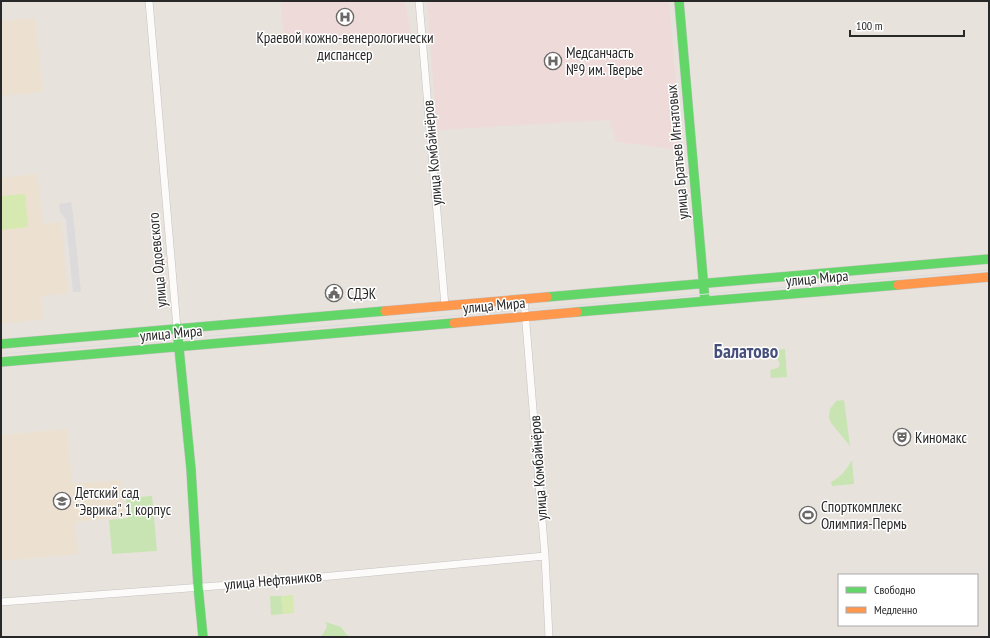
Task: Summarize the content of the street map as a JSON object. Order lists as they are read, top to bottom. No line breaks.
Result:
{"streets":{"main road":["улица Братьев Игнатовых","улица Одоевского","улица Мира"],"street":["улица Комбайнёров","улица Нефтяников"]},"crossings":[["улица Братьев Игнатовых","улица Мира"],["улица Комбайнёров","улица Мира"],["улица Комбайнёров","улица Нефтяников"],["улица Одоевского","улица Мира"],["улица Одоевского","улица Нефтяников"]],"districts":["Балатово"],"places":{"hospital":["Краевой кожно-венерологически диспансер","Медсанчасть №9 им. Тверье"],"public building":["СДЭК"],"theatre":["Киномакс"],"school or university":["Детский сад \"Эврика\", 1 корпус"],"sports":["Спорткомплекс Олимпия-Пермь"]},"legend":["Свободно","Медленно"],"scale_bar":"100 m"}
